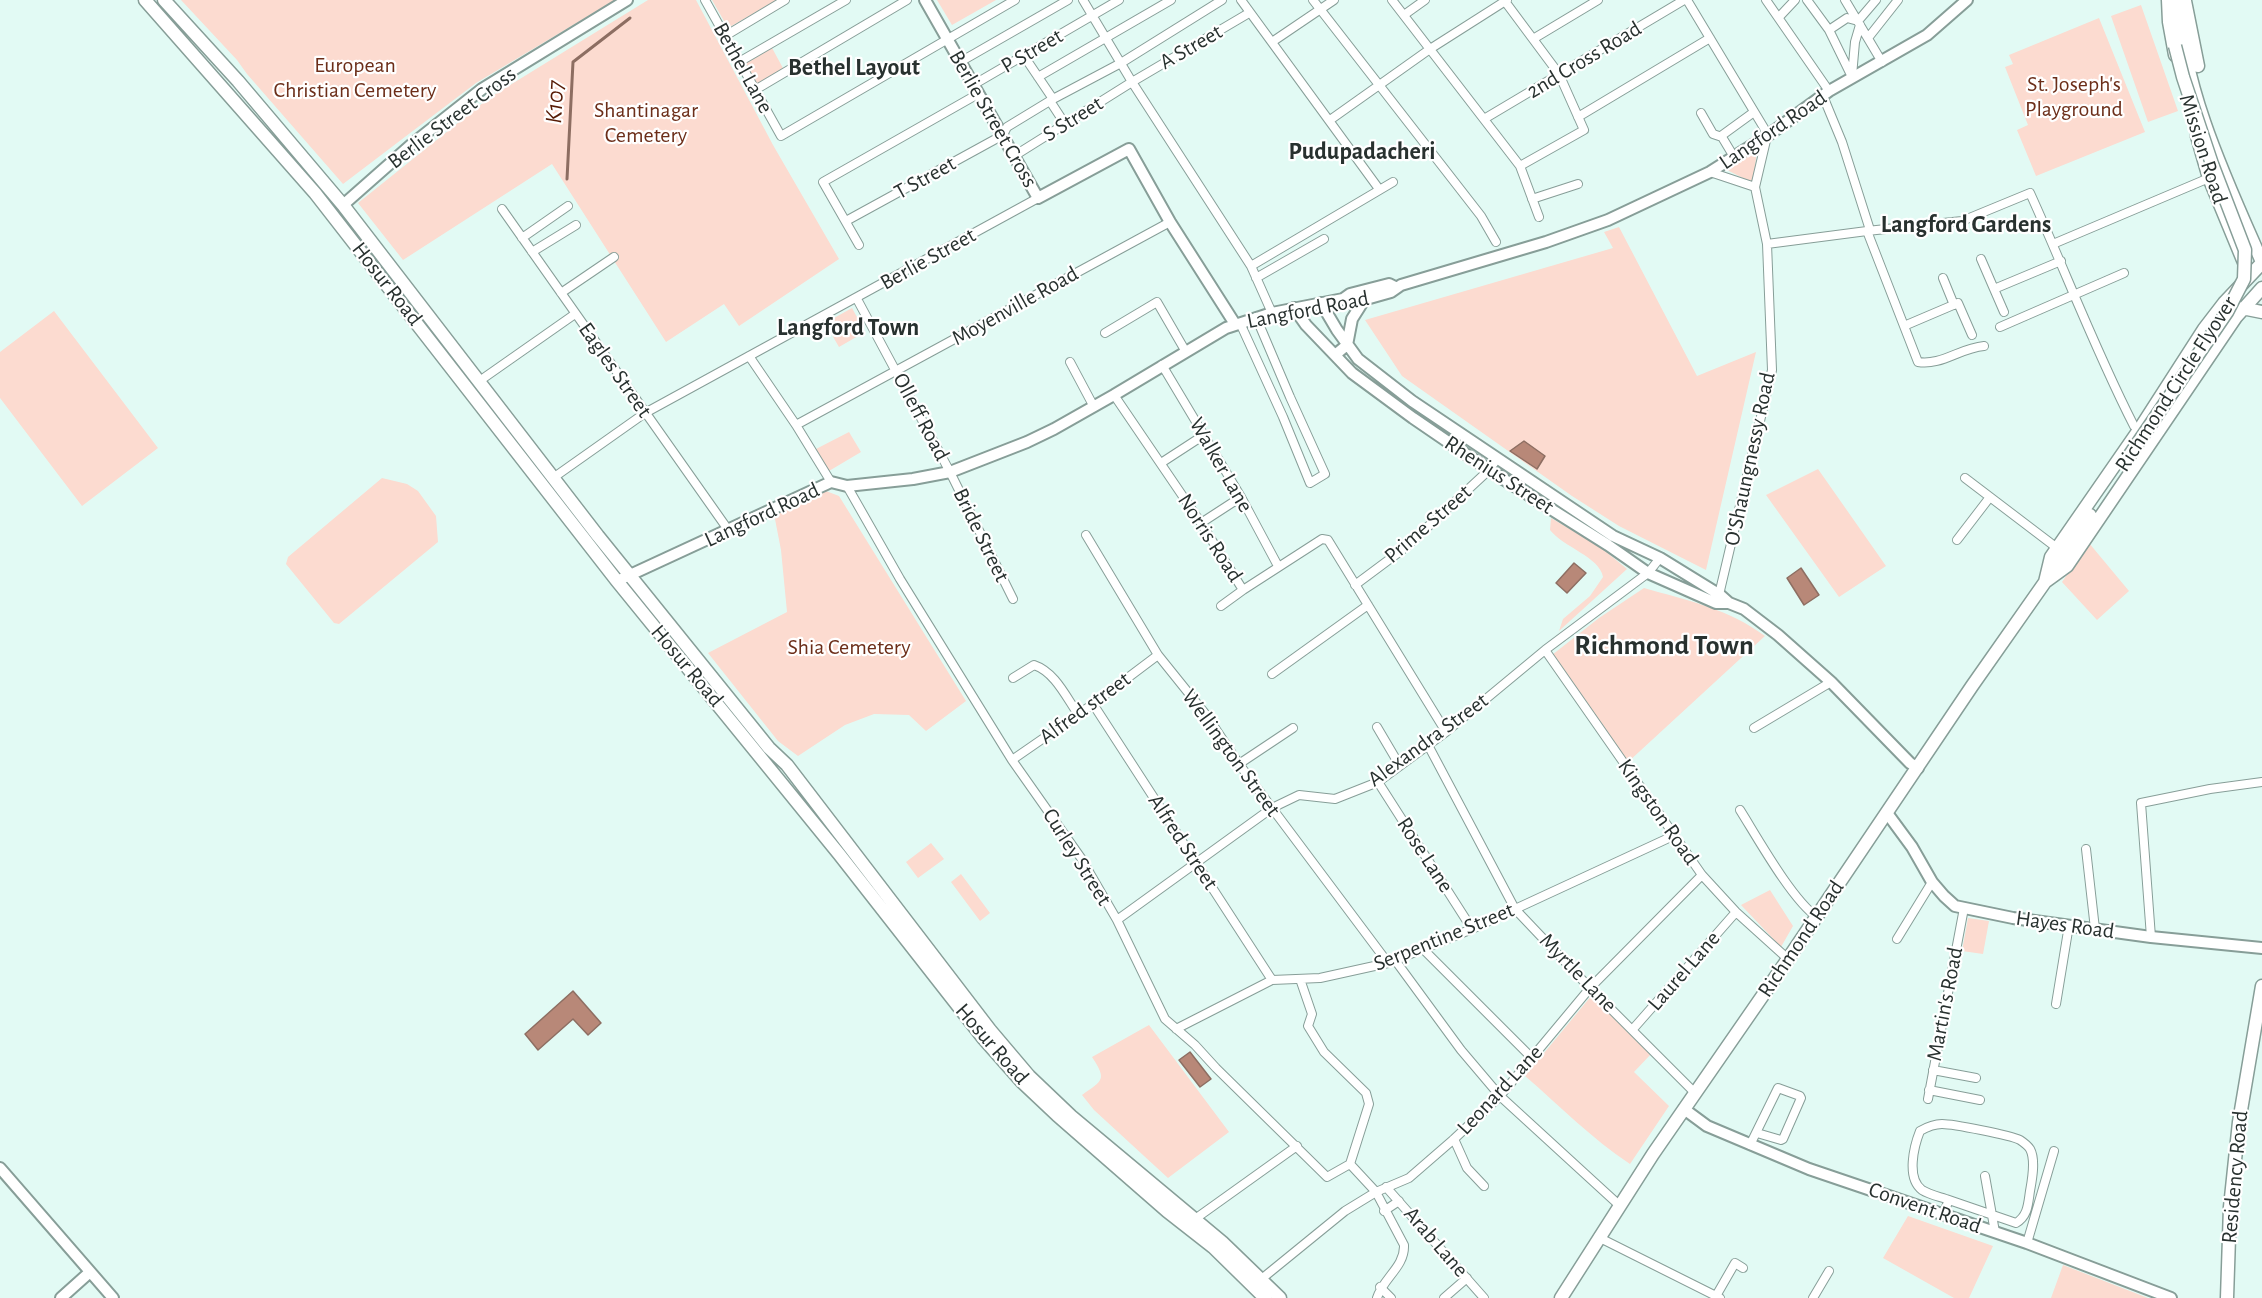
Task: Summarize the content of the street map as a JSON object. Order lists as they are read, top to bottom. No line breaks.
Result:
{"streets":{"main road":["Mission Road","Hosur Road","Richmond Circle Flyover","Richmond Road","Residency Road"],"street":["A Street","P Street","2nd Cross Road","Bethel Lane","Berlie Street Cross","S Street","Langford Road","T Street","Berlie Street","Moyenville Road","Eagles Street","Olleff Road","O'Shaungnessy Road","Walker Lane","Rhenius Street","Prime Street","Bride Street","Norris Road","Alfred street","Alexandra Street","Wellington Street","Kingston Road","Alfred Street","Rose Lane","Curley Street","Hayes Road","Serpentine Street","Laurel Lane","Myrtle Lane","Martin's Road","Leonard Lane","Convent Road","Arab Lane"]},"crossings":[["A Street","S Street"],["P Street","Berlie Street Cross"],["P Street","T Street"],["Bethel Lane","Berlie Street Cross"],["Berlie Street Cross","S Street"],["Berlie Street Cross","T Street"],["Berlie Street Cross","Berlie Street"],["Berlie Street Cross","Hosur Road"],["Langford Road","Berlie Street"],["Langford Road","Hosur Road"],["Langford Road","Eagles Street"],["Langford Road","Olleff Road"],["Langford Road","O'Shaungnessy Road"],["Langford Road","Walker Lane"],["Langford Road","Rhenius Street"],["Langford Road","Bride Street"],["Langford Road","Norris Road"],["Langford Road","Curley Street"],["Mission Road","Richmond Circle Flyover"],["Mission Road","Richmond Road"],["Berlie Street","Hosur Road"],["Berlie Street","Moyenville Road"],["Berlie Street","Eagles Street"],["Berlie Street","Olleff Road"],["Hosur Road","Leonard Lane"],["Moyenville Road","Olleff Road"],["Richmond Circle Flyover","Richmond Road"],["Olleff Road","Bride Street"],["O'Shaungnessy Road","Rhenius Street"],["Walker Lane","Norris Road"],["Rhenius Street","Prime Street"],["Rhenius Street","Alexandra Street"],["Rhenius Street","Richmond Road"],["Prime Street","Norris Road"],["Norris Road","Alexandra Street"],["Alfred street","Wellington Street"],["Alfred street","Alfred Street"],["Alfred street","Curley Street"],["Alexandra Street","Wellington Street"],["Alexandra Street","Kingston Road"],["Alexandra Street","Alfred Street"],["Alexandra Street","Rose Lane"],["Alexandra Street","Curley Street"],["Alexandra Street","Myrtle Lane"],["Wellington Street","Serpentine Street"],["Wellington Street","Richmond Road"],["Wellington Street","Leonard Lane"],["Kingston Road","Serpentine Street"],["Kingston Road","Richmond Road"],["Kingston Road","Laurel Lane"],["Kingston Road","Leonard Lane"],["Alfred Street","Serpentine Street"],["Rose Lane","Serpentine Street"],["Curley Street","Serpentine Street"],["Hayes Road","Richmond Road"],["Hayes Road","Martin's Road"],["Serpentine Street","Myrtle Lane"],["Richmond Road","Myrtle Lane"],["Richmond Road","Convent Road"],["Laurel Lane","Myrtle Lane"],["Myrtle Lane","Leonard Lane"],["Leonard Lane","Arab Lane"]],"districts":["Bethel Layout","Pudupadacheri","Langford Gardens","Langford Town","Richmond Town"],"water":["K107"],"parks":["European Christian Cemetery","St. Joseph's Playground","Shantinagar Cemetery","Shia Cemetery"]}
